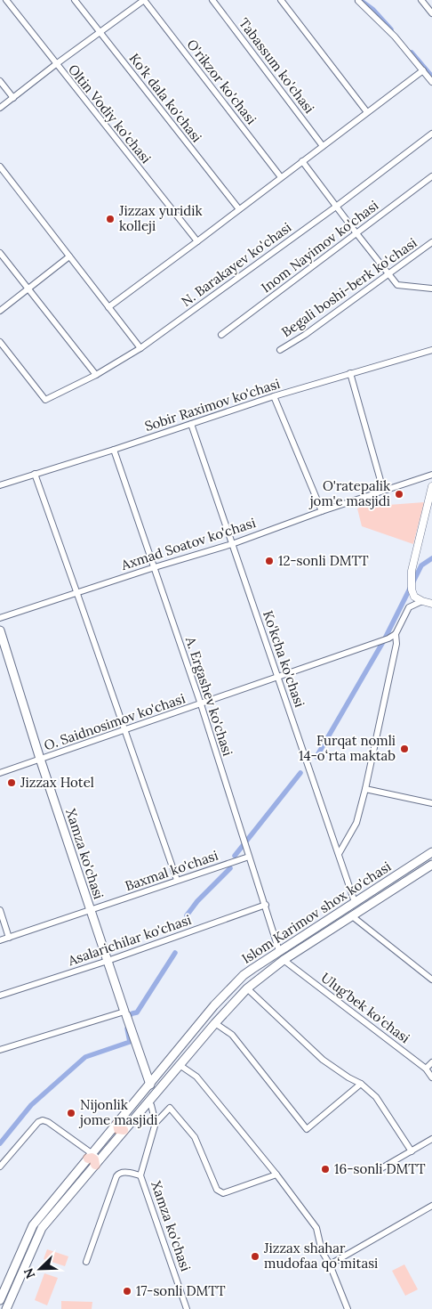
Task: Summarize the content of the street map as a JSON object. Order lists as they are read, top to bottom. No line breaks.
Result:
{"streets":{"main road":["Xamza ko'chasi","Islom Karimov shox ko'chasi"],"street":["Tabassum ko'chasi","O'rikzor ko'chasi","Ko'k dala ko'chasi","Oltin Vodiy ko'chasi","Inom Nayimov ko'chasi","N. Barakayev ko'chasi","Begali boshi-berk ko'chasi","Sobir Raximov ko'chasi","Axmad Soatov ko'chasi","Ko'kcha ko'chasi","A. Ergashev ko'chasi","O. Saidnosimov ko'chasi","Baxmal ko'chasi","Asalarichilar ko'chasi","Ulug'bek ko'chasi"]},"crossings":[["Sobir Raximov ko'chasi","Ko'kcha ko'chasi"],["Sobir Raximov ko'chasi","A. Ergashev ko'chasi"],["Axmad Soatov ko'chasi","Ko'kcha ko'chasi"],["Axmad Soatov ko'chasi","A. Ergashev ko'chasi"],["Ko'kcha ko'chasi","O. Saidnosimov ko'chasi"],["Ko'kcha ko'chasi","Islom Karimov shox ko'chasi"],["A. Ergashev ko'chasi","O. Saidnosimov ko'chasi"],["A. Ergashev ko'chasi","Baxmal ko'chasi"],["A. Ergashev ko'chasi","Islom Karimov shox ko'chasi"],["A. Ergashev ko'chasi","Asalarichilar ko'chasi"],["O. Saidnosimov ko'chasi","Xamza ko'chasi"],["Xamza ko'chasi","Baxmal ko'chasi"],["Xamza ko'chasi","Islom Karimov shox ko'chasi"],["Xamza ko'chasi","Asalarichilar ko'chasi"],["Islom Karimov shox ko'chasi","Ulug'bek ko'chasi"]],"places":["Jizzax yuridik kolleji","O'ratepalik jom'e masjidi","12-sonli DMTT","Furqat nomli 14-oʻrta maktab","Jizzax Hotel","Nijonlik jome masjidi","16-sonli DMTT","Jizzax shahar mudofaa qoʻmitasi","17-sonli DMTT"],"north":"bottom left"}
